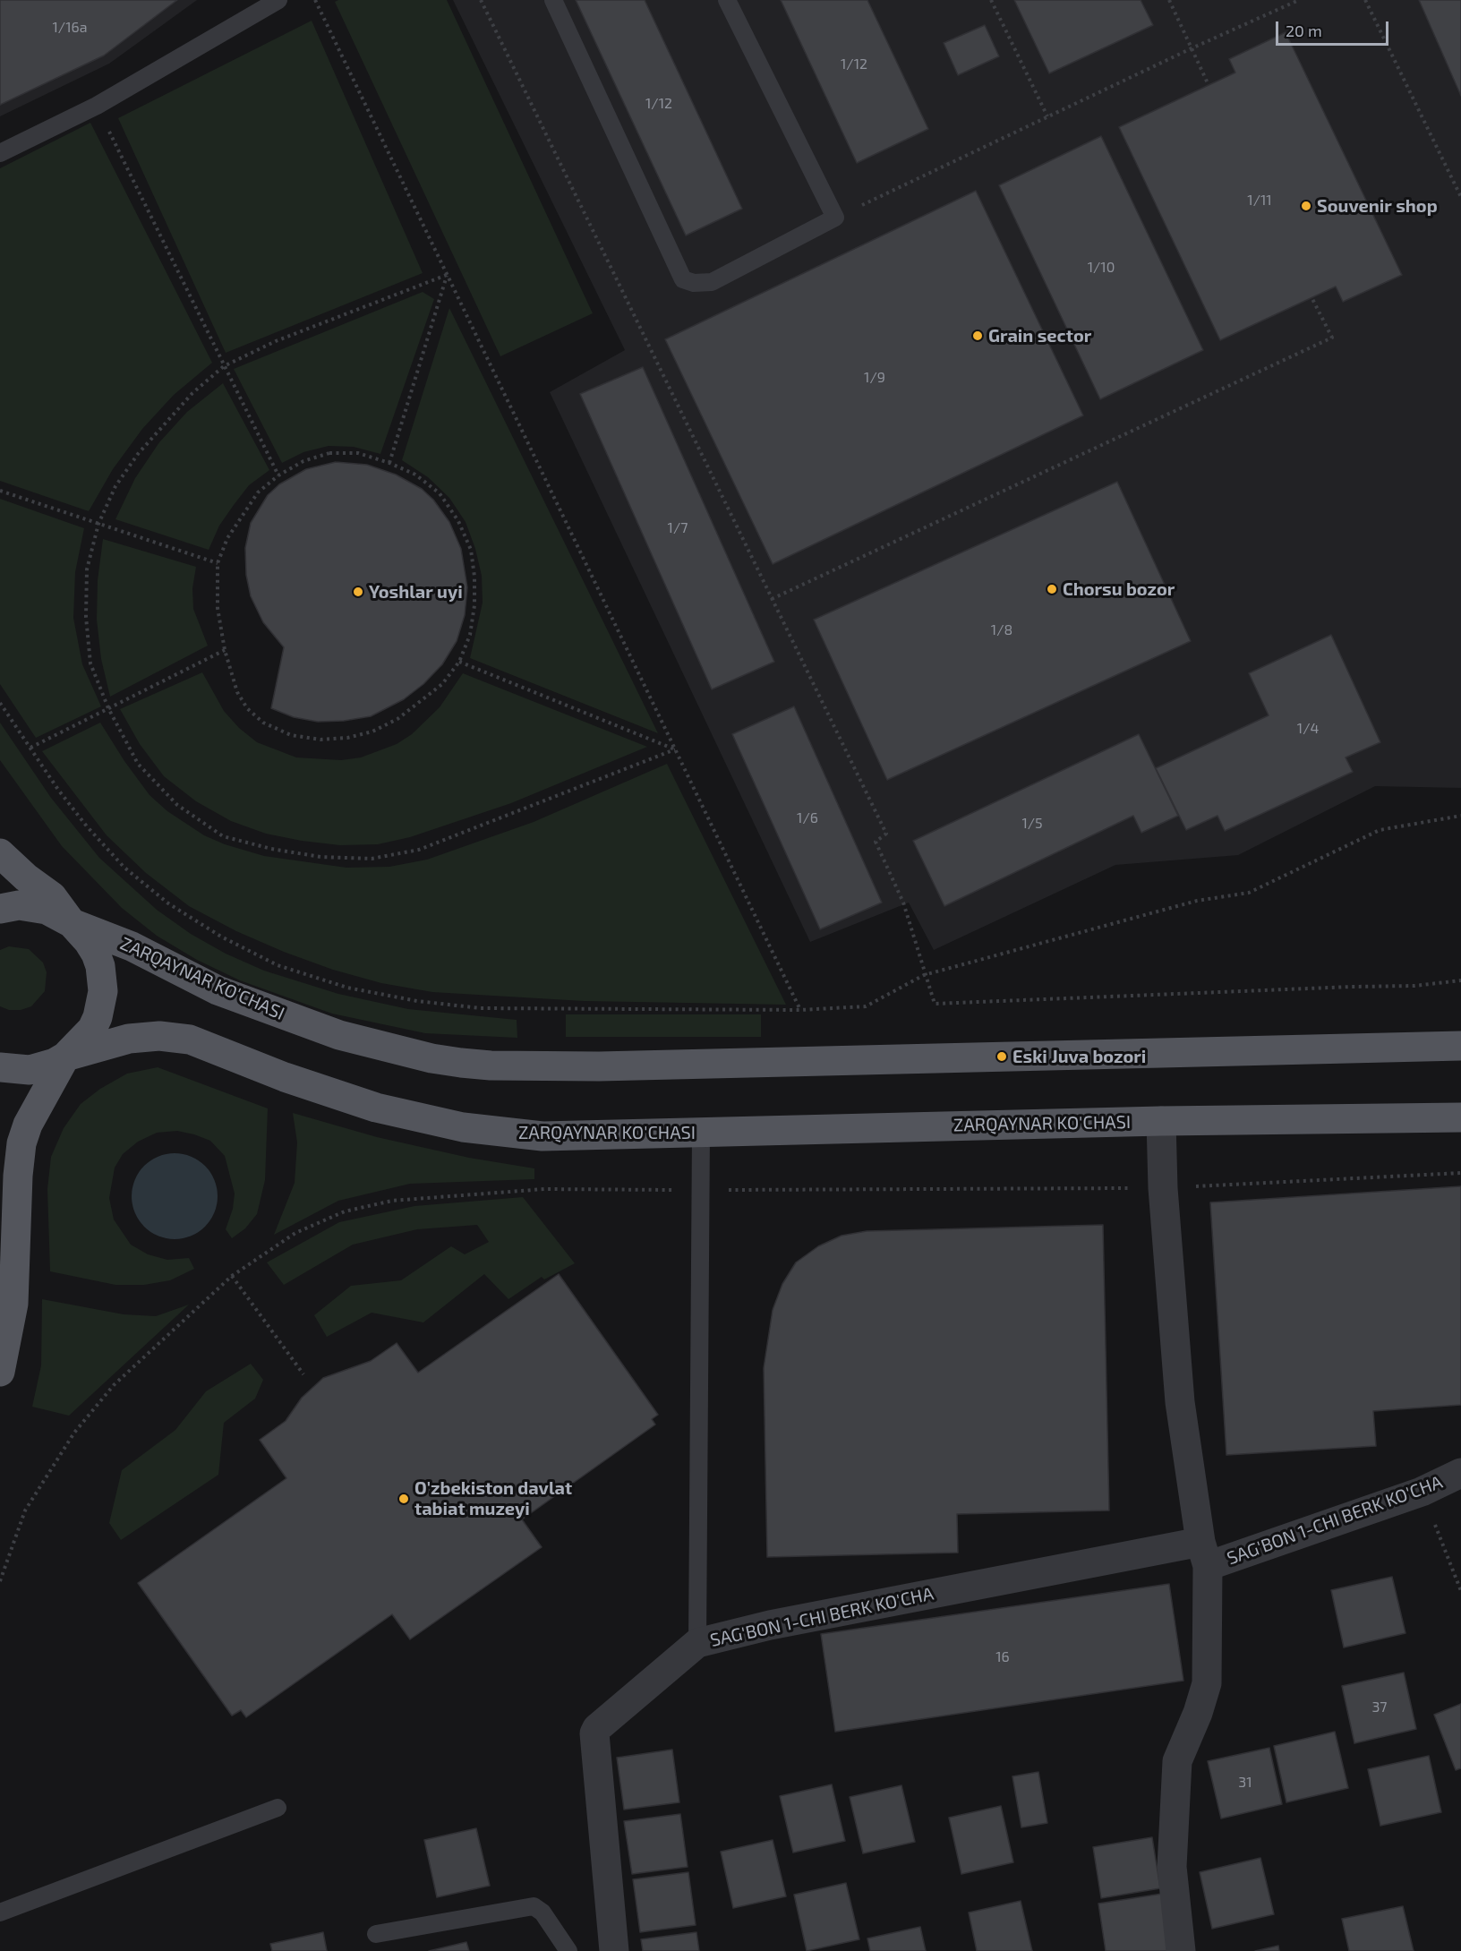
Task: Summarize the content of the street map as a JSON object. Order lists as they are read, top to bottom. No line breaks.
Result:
{"streets":{"main road":["ZARQAYNAR KO'CHASI"],"street":["SAG'BON 1-CHI BERK KO'CHA"]},"places":["Souvenir shop","Grain sector","Chorsu bozor","Yoshlar uyi","Eski Juva bozori","O'zbekiston davlat tabiat muzeyi"],"house_numbers":["1/16а","1/12","1/12","1/11","1/10","1/9","1/7","1/8","1/4","1/6","1/5","16","37","31"],"scale_bar":"20 m"}
